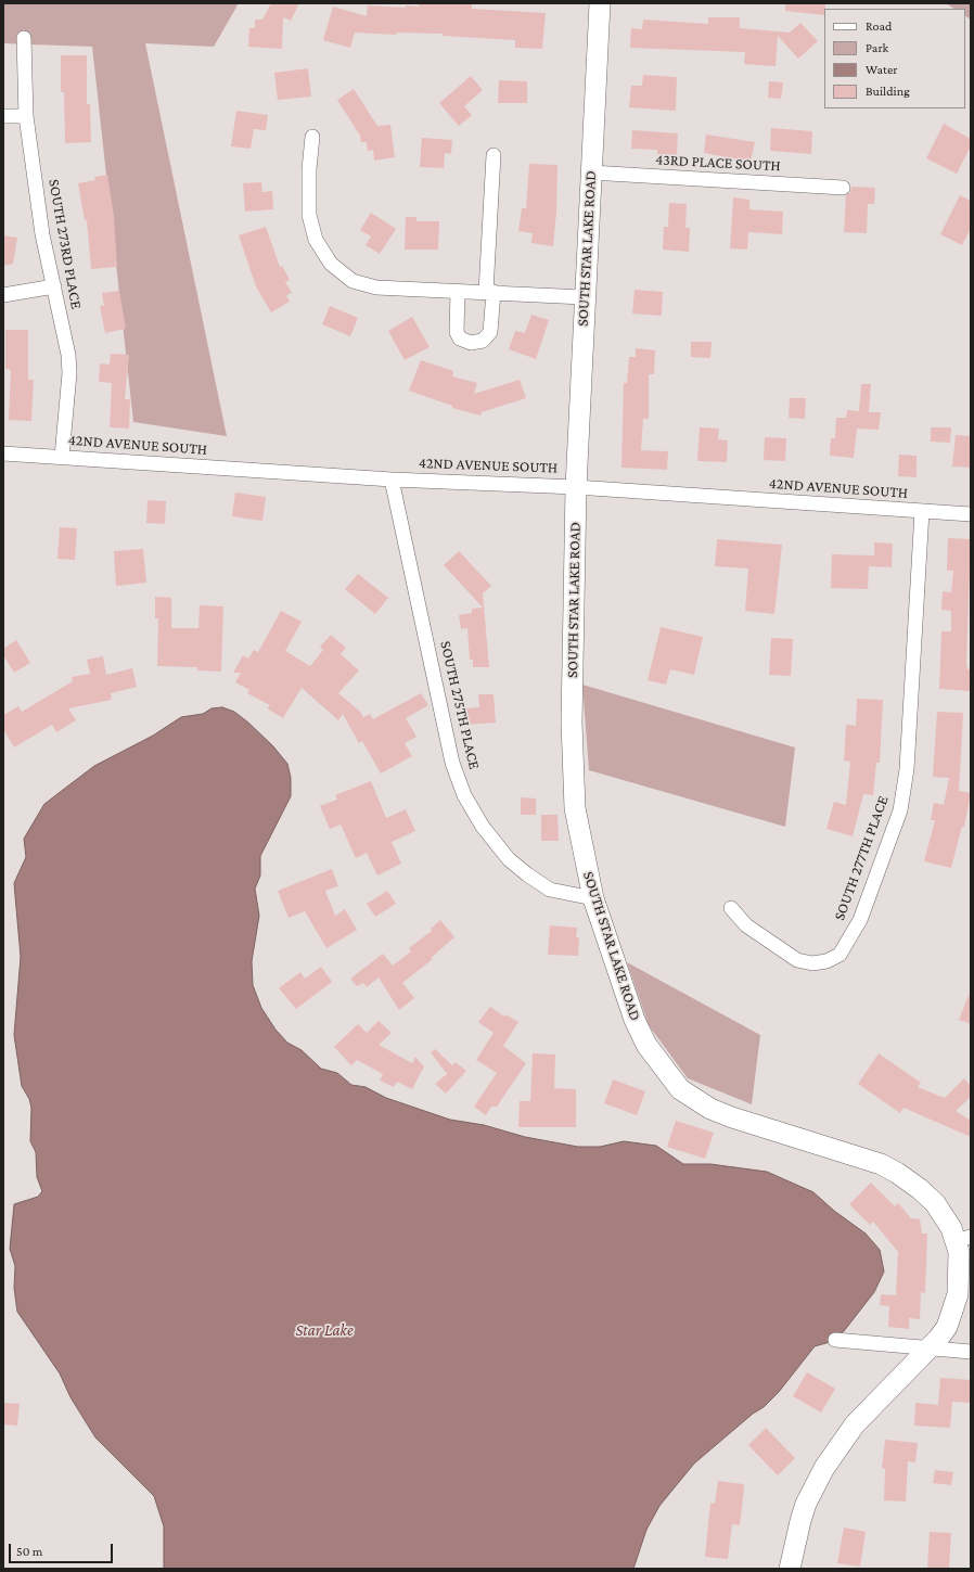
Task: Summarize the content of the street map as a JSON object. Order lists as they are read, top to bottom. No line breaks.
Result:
{"streets":{"street":["43RD PLACE SOUTH","SOUTH 273RD PLACE","SOUTH STAR LAKE ROAD","42ND AVENUE SOUTH","SOUTH 275TH PLACE","SOUTH 277TH PLACE"]},"crossings":[["43RD PLACE SOUTH","SOUTH STAR LAKE ROAD"],["SOUTH 273RD PLACE","42ND AVENUE SOUTH"],["SOUTH STAR LAKE ROAD","42ND AVENUE SOUTH"],["SOUTH STAR LAKE ROAD","SOUTH 275TH PLACE"],["42ND AVENUE SOUTH","SOUTH 275TH PLACE"],["42ND AVENUE SOUTH","SOUTH 277TH PLACE"]],"water":["Star Lake"],"legend":["Road","Park","Water","Building"],"scale_bar":"50 m"}
